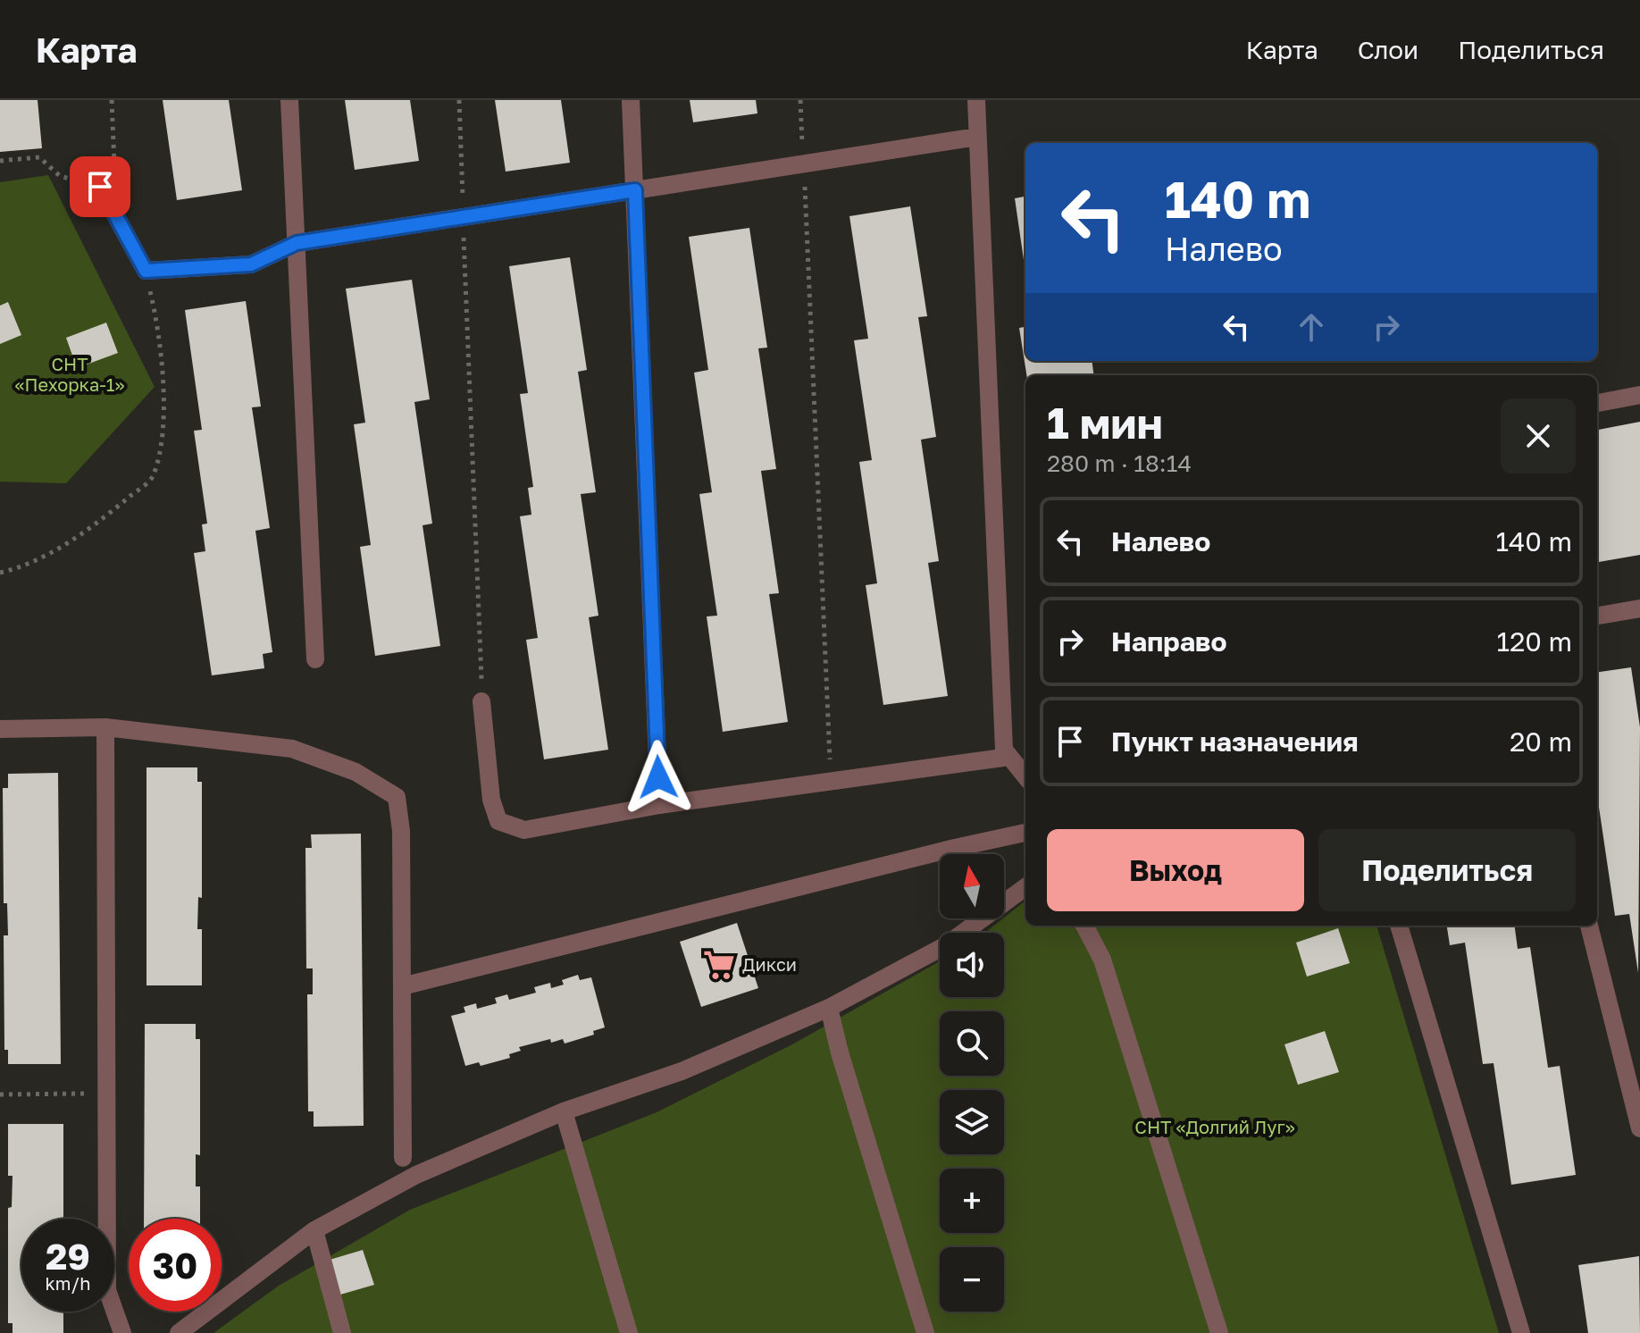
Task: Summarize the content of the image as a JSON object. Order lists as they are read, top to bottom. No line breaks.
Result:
{"parks":["СНТ «Пехорка-1»","СНТ «Долгий Луг»"],"places":{"supermarket":["Дикси"]},"north":"top","page":{"header":"Карта","nav":["Карта","Слои","Поделиться"],"turn":["140 m","Налево"],"heading":["1 мин","280 m · 18:14"],"list":[{"name":"Налево","value":"140 m"},{"name":"Направо","value":"120 m"},{"name":"Пункт назначения","value":"20 m"}],"buttons":["Выход","Поделиться"],"map_buttons":["+","−"],"speed":"29 km/h","limit":"30"}}
